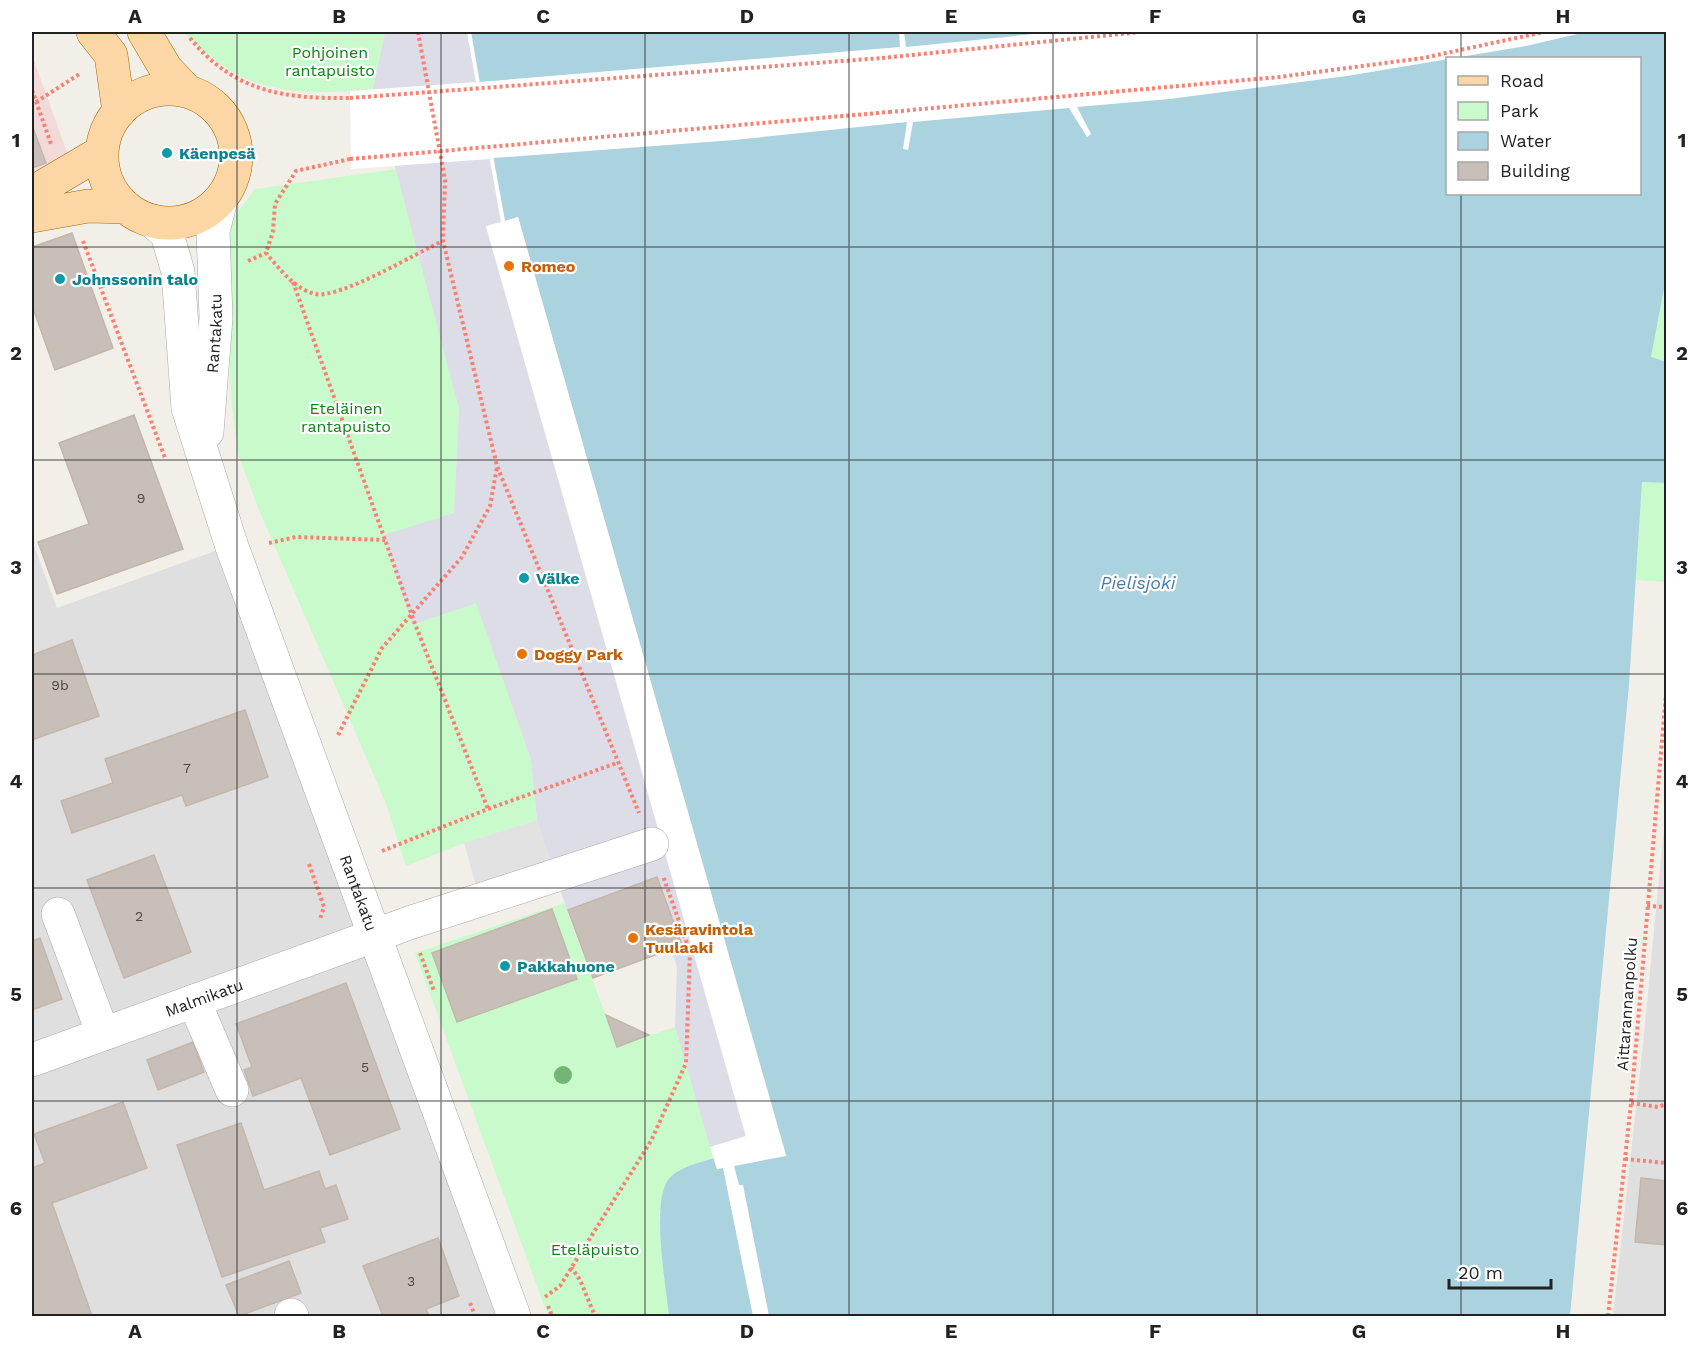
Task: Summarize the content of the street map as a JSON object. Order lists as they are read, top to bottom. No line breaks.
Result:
{"streets":{"street":["Rantakatu","Malmikatu"],"path":["Aittarannanpolku"]},"crossings":[["Rantakatu","Malmikatu"]],"water":["Pielisjoki"],"parks":["Pohjoinen rantapuisto","Eteläinen rantapuisto","Eteläpuisto"],"places":["Käenpesä","Romeo","Johnssonin talo","Välke","Doggy Park","Kesäravintola Tuulaaki","Pakkahuone"],"house_numbers":["9","9b","7","2","5","3"],"legend":["Road","Park","Water","Building"],"scale_bar":"20 m","grid":{"columns":["A","B","C","D","E","F","G","H"],"rows":["1","2","3","4","5","6"]}}
